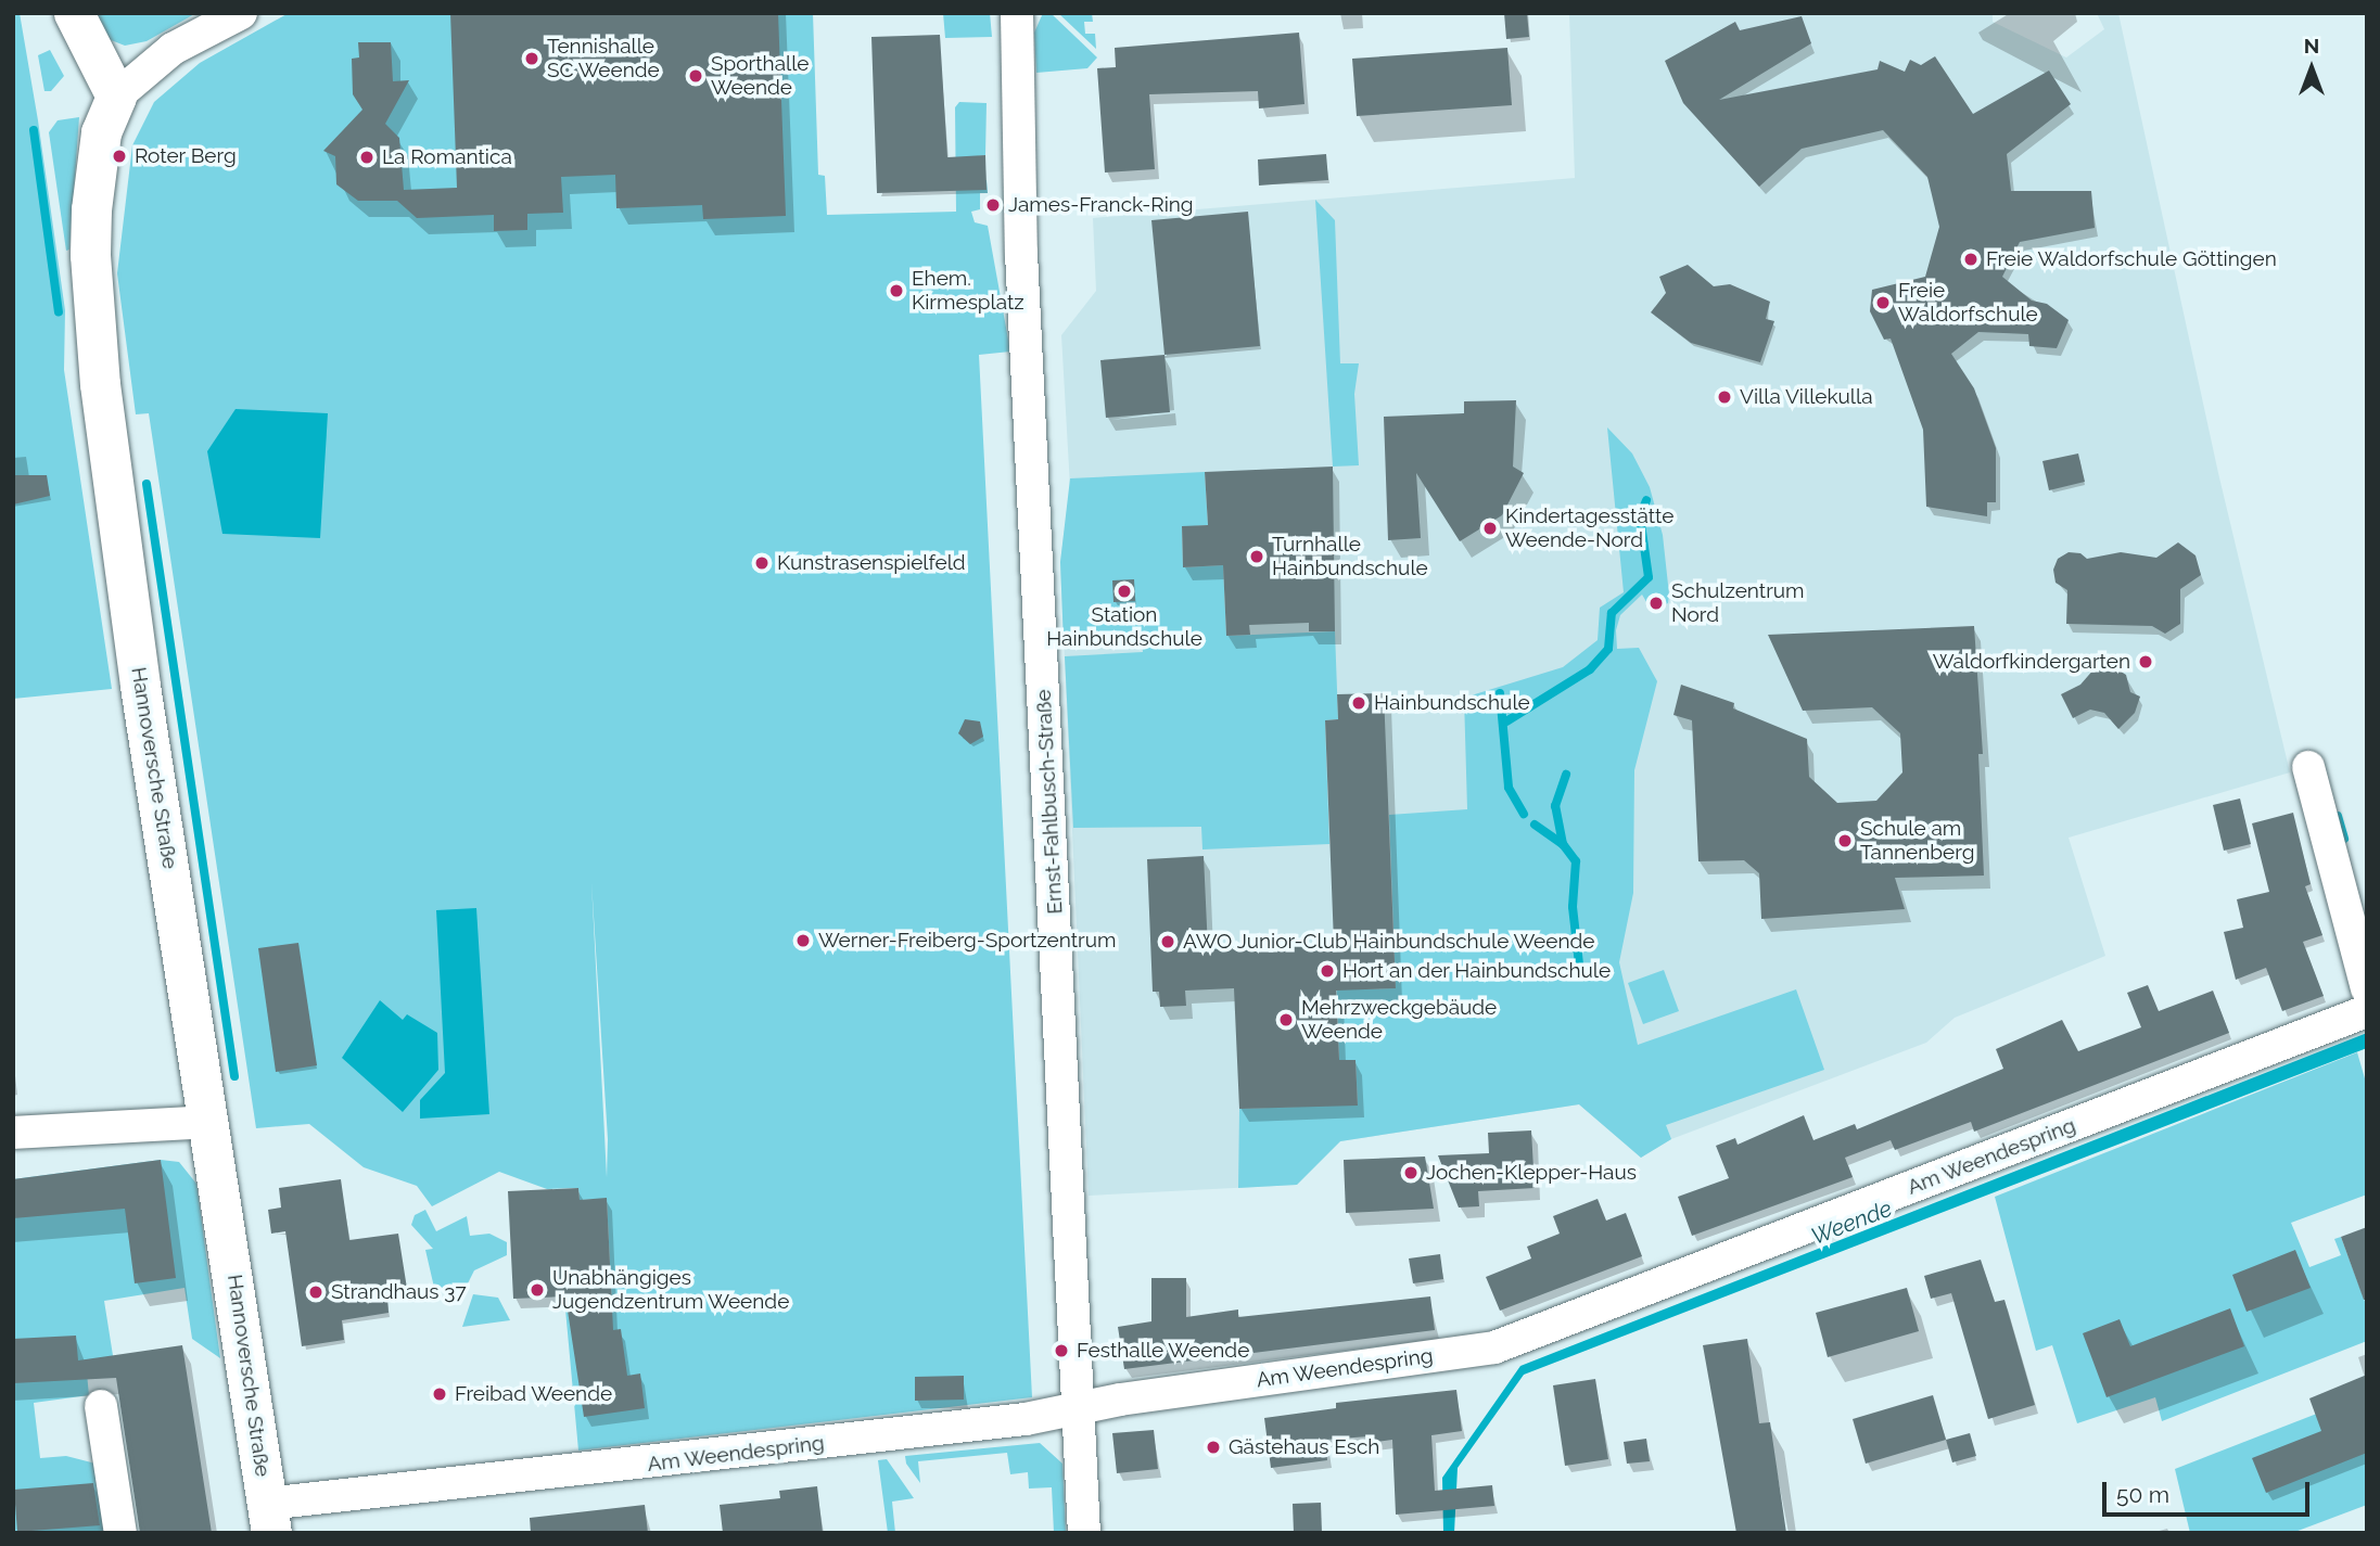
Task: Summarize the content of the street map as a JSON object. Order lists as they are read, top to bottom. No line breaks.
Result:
{"streets":{"street":["Hannoversche Straße","Ernst-Fahlbusch-Straße","Am Weendespring"]},"crossings":[["Hannoversche Straße","Am Weendespring"],["Ernst-Fahlbusch-Straße","Am Weendespring"]],"water":["Weende"],"places":["Tennishalle SC Weende","Sporthalle Weende","Roter Berg","La Romantica","James-Franck-Ring","Freie Waldorfschule Göttingen","Ehem. Kirmesplatz","Freie Waldorfschule","Villa Villekulla","Kindertagesstätte Weende-Nord","Turnhalle Hainbundschule","Kunstrasenspielfeld","Station Hainbundschule","Schulzentrum Nord","Waldorfkindergarten","Hainbundschule","Schule am Tannenberg","Werner-Freiberg-Sportzentrum","AWO Junior-Club Hainbundschule Weende","Hort an der Hainbundschule","Mehrzweckgebäude Weende","Jochen-Klepper-Haus","Unabhängiges Jugendzentrum Weende","Strandhaus 37","Festhalle Weende","Freibad Weende","Gästehaus Esch"],"scale_bar":"50 m","north":"top"}
